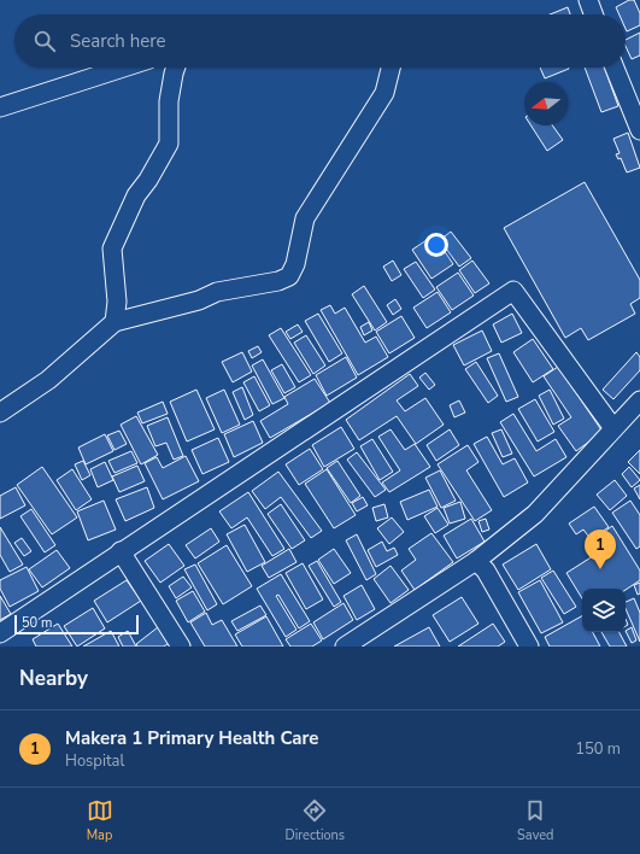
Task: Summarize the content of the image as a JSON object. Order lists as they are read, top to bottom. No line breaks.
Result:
{"scale_bar":"50 m","north":"left","page":{"search":"Search here","pins":"1","scale":"50 m","heading":"Nearby","list":[{"mark":"1","name":"Makera 1 Primary Health Care","note":"Hospital","value":"150 m"}],"nav":["Map","Directions","Saved"]}}
